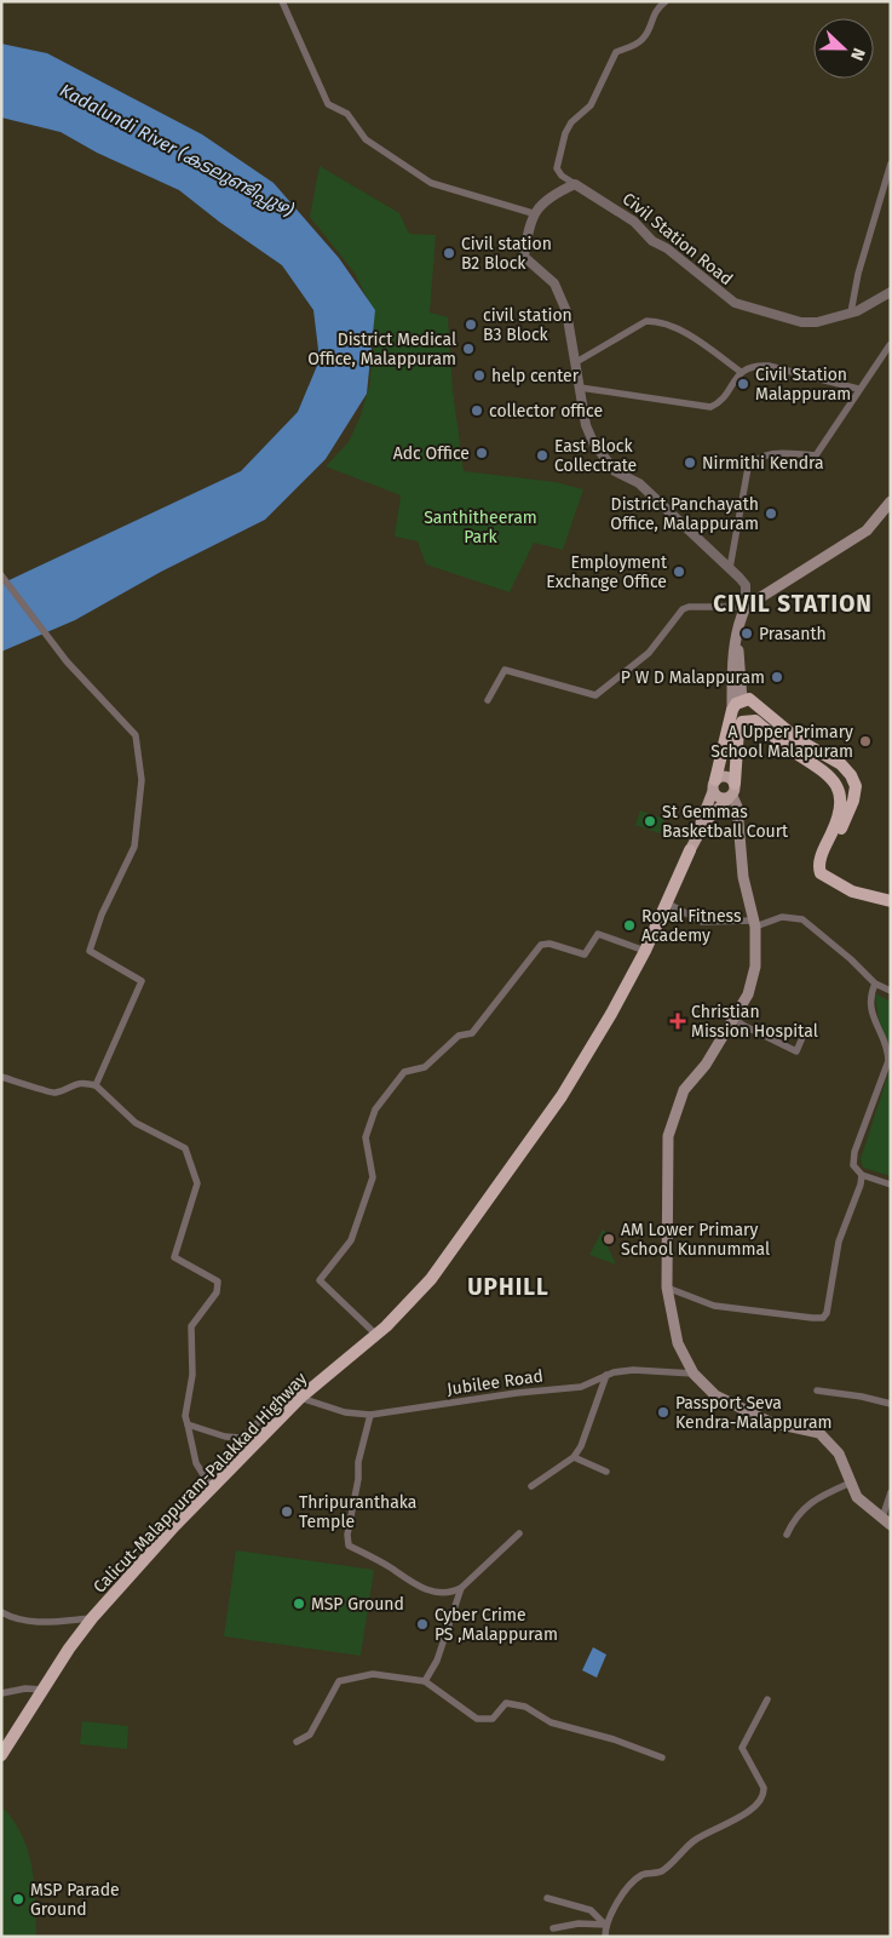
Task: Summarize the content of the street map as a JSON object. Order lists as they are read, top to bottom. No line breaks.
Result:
{"streets":{"highway":["Calicut-Malappuram-Palakkad Highway"],"street":["Civil Station Road","Jubilee Road"]},"crossings":[["Jubilee Road","Calicut-Malappuram-Palakkad Highway"]],"districts":["CIVIL STATION","UPHILL"],"water":["Kadalundi River (കടലുണ്ടിപ്പുഴ)"],"parks":["Santhitheeram Park"],"places":{"other":["Civil station B2 Block","civil station B3 Block","District Medical Office, Malappuram","help center","Civil Station Malappuram","collector office","Adc Office","East Block Collectrate","Nirmithi Kendra","District Panchayath Office, Malappuram","Employment Exchange Office","Prasanth","P W D Malappuram","A Upper Primary School Malapuram","St Gemmas Basketball Court","Royal Fitness Academy","AM Lower Primary School Kunnummal","Passport Seva Kendra-Malappuram","Thripuranthaka Temple","MSP Ground","Cyber Crime PS ,Malappuram","MSP Parade Ground"],"health":["Christian Mission Hospital"]},"north":"right"}
